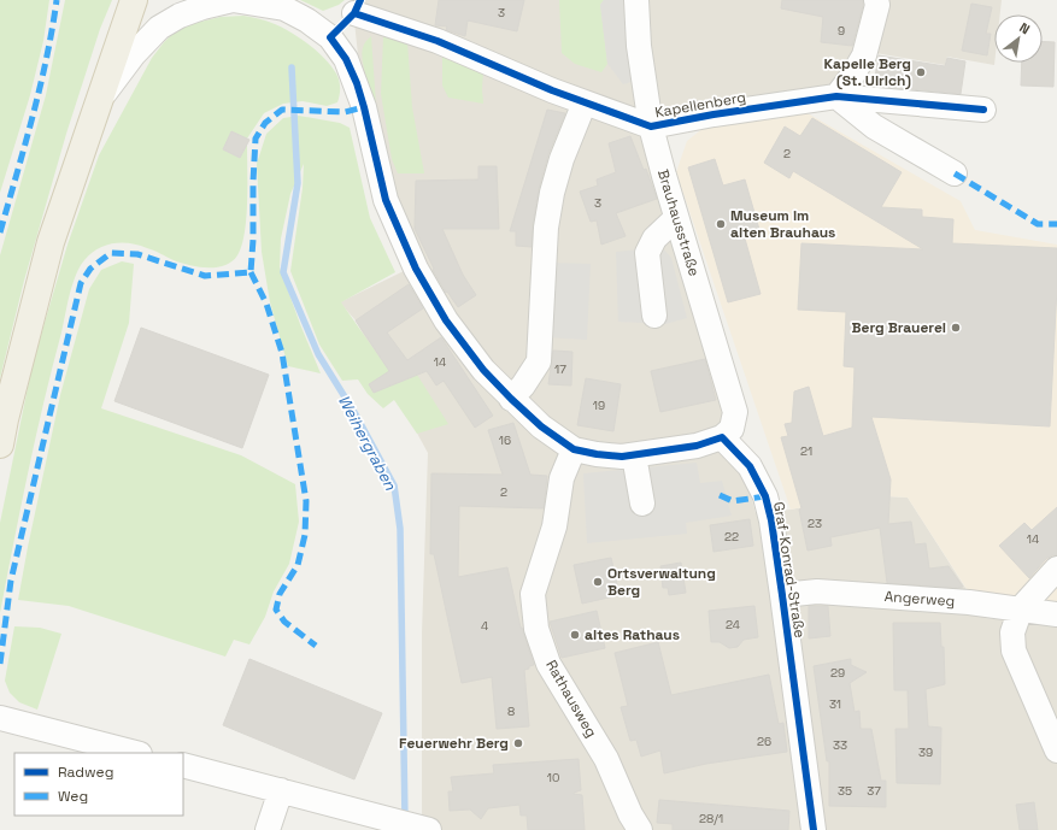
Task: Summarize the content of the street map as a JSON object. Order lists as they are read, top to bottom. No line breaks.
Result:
{"streets":{"street":["Kapellenberg","Brauhausstraße","Graf-Konrad-Straße","Angerweg","Rathausweg"]},"crossings":[["Kapellenberg","Brauhausstraße"],["Brauhausstraße","Graf-Konrad-Straße"],["Graf-Konrad-Straße","Angerweg"]],"water":["Weihergraben"],"places":["Kapelle Berg (St. Ulrich)","Museum im alten Brauhaus","Berg Brauerei","Ortsverwaltung Berg","altes Rathaus","Feuerwehr Berg"],"house_numbers":["3","9","2","3","14","17","19","16","21","2","23","22","14","24","4","29","31","8","26","33","39","10","35","37","28/1"],"legend":["Radweg","Weg"],"north":"top right"}
